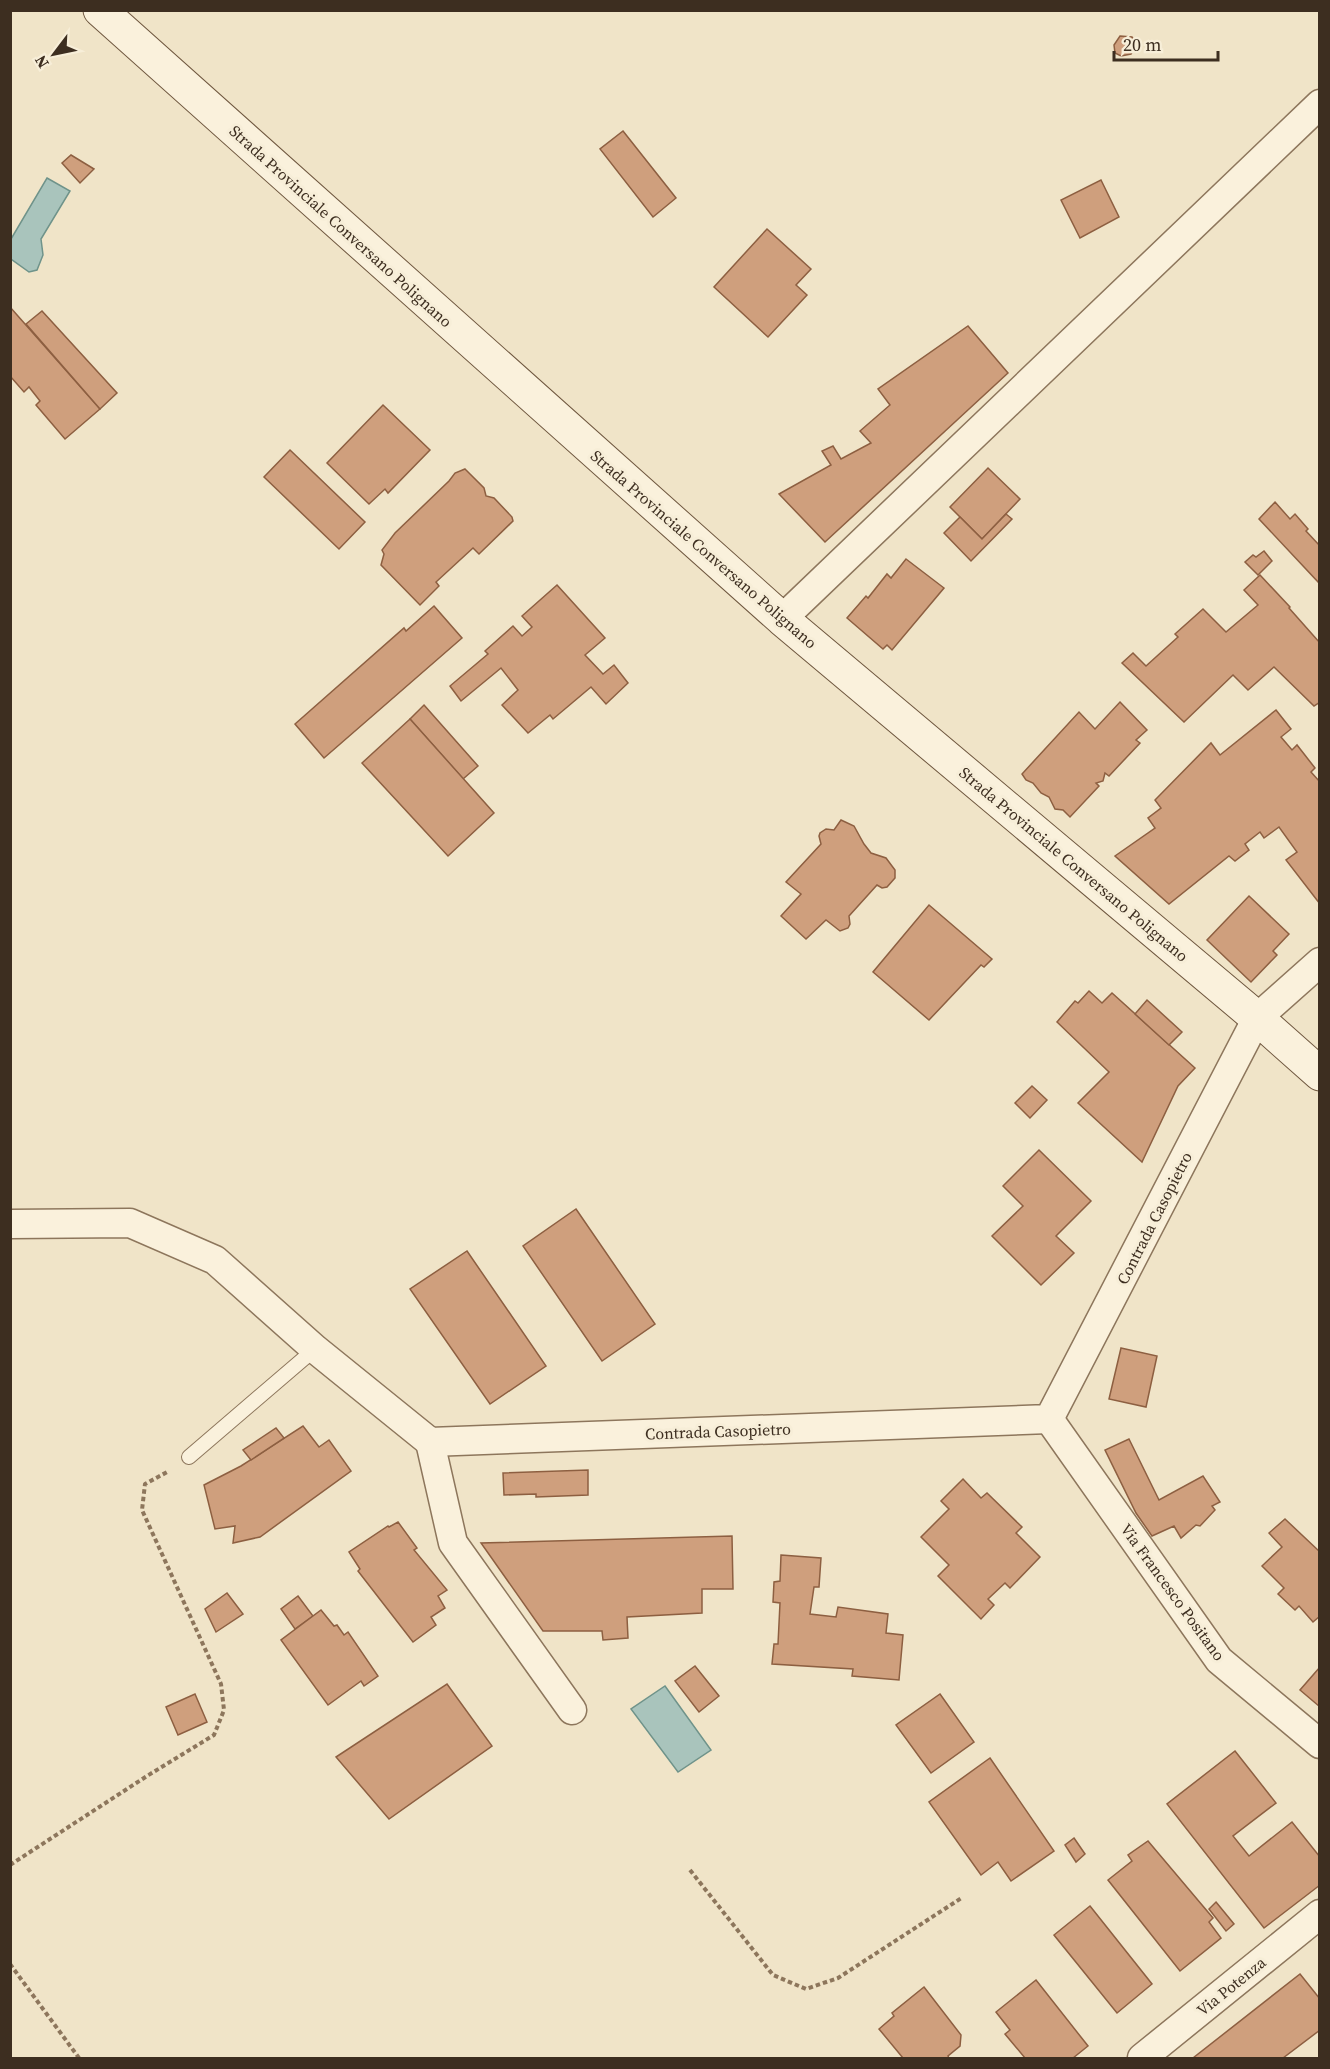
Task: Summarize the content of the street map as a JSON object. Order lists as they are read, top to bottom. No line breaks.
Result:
{"streets":{"main road":["Strada Provinciale Conversano Polignano"],"street":["Contrada Casopietro","Via Francesco Positano","Via Potenza"]},"crossings":[["Strada Provinciale Conversano Polignano","Contrada Casopietro"],["Contrada Casopietro","Via Francesco Positano"]],"scale_bar":"20 m","north":"bottom left"}
